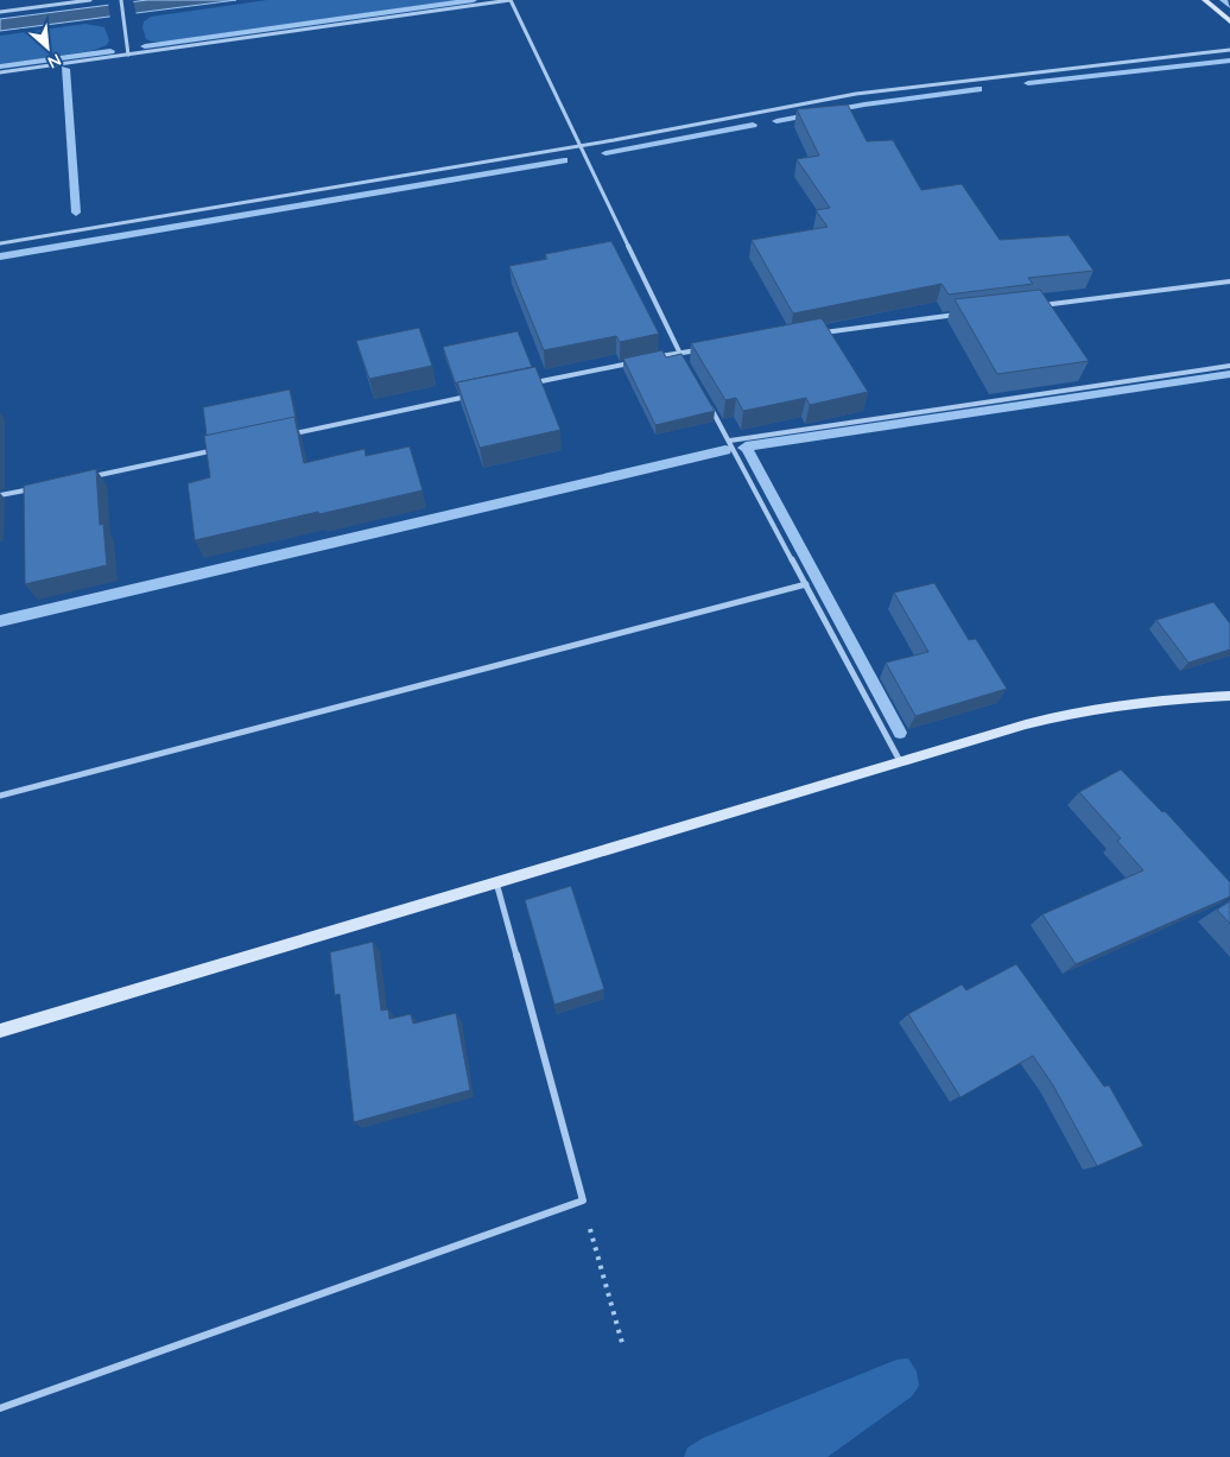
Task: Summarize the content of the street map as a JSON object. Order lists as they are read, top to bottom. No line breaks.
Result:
{"north":"bottom right"}
